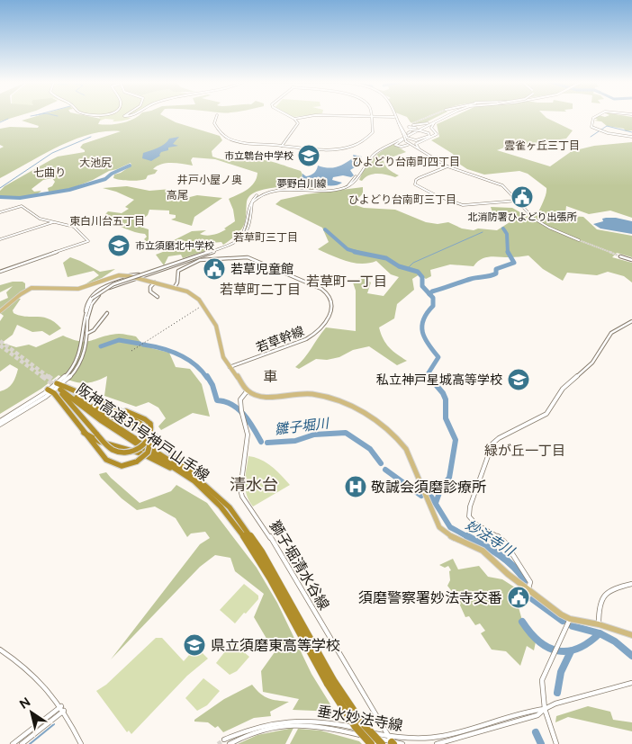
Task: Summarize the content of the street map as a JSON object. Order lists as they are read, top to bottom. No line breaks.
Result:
{"streets":{"highway":["阪神高速31号神戸山手線"],"street":["夢野白川線","若草幹線","獅子堀清水谷線","垂水妙法寺線"]},"crossings":[["夢野白川線","阪神高速31号神戸山手線"],["獅子堀清水谷線","垂水妙法寺線"]],"districts":["雲雀ヶ丘三丁目","ひよどり台南町四丁目","大池尻","七曲り","井戸小屋ノ奥","高尾","ひよどり台南町三丁目","東白川台五丁目","若草町三丁目","若草町一丁目","若草町二丁目","車","緑が丘一丁目","清水台"],"water":["雛子堀川","妙法寺川"],"places":{"school or university":["市立鵯台中学校","市立須磨北中学校","私立神戸星城高等学校","県立須磨東高等学校"],"public building":["北消防署ひよどり出張所","若草児童館","須磨警察署妙法寺交番"],"hospital":["敬誠会須磨診療所"]},"north":"top left"}
